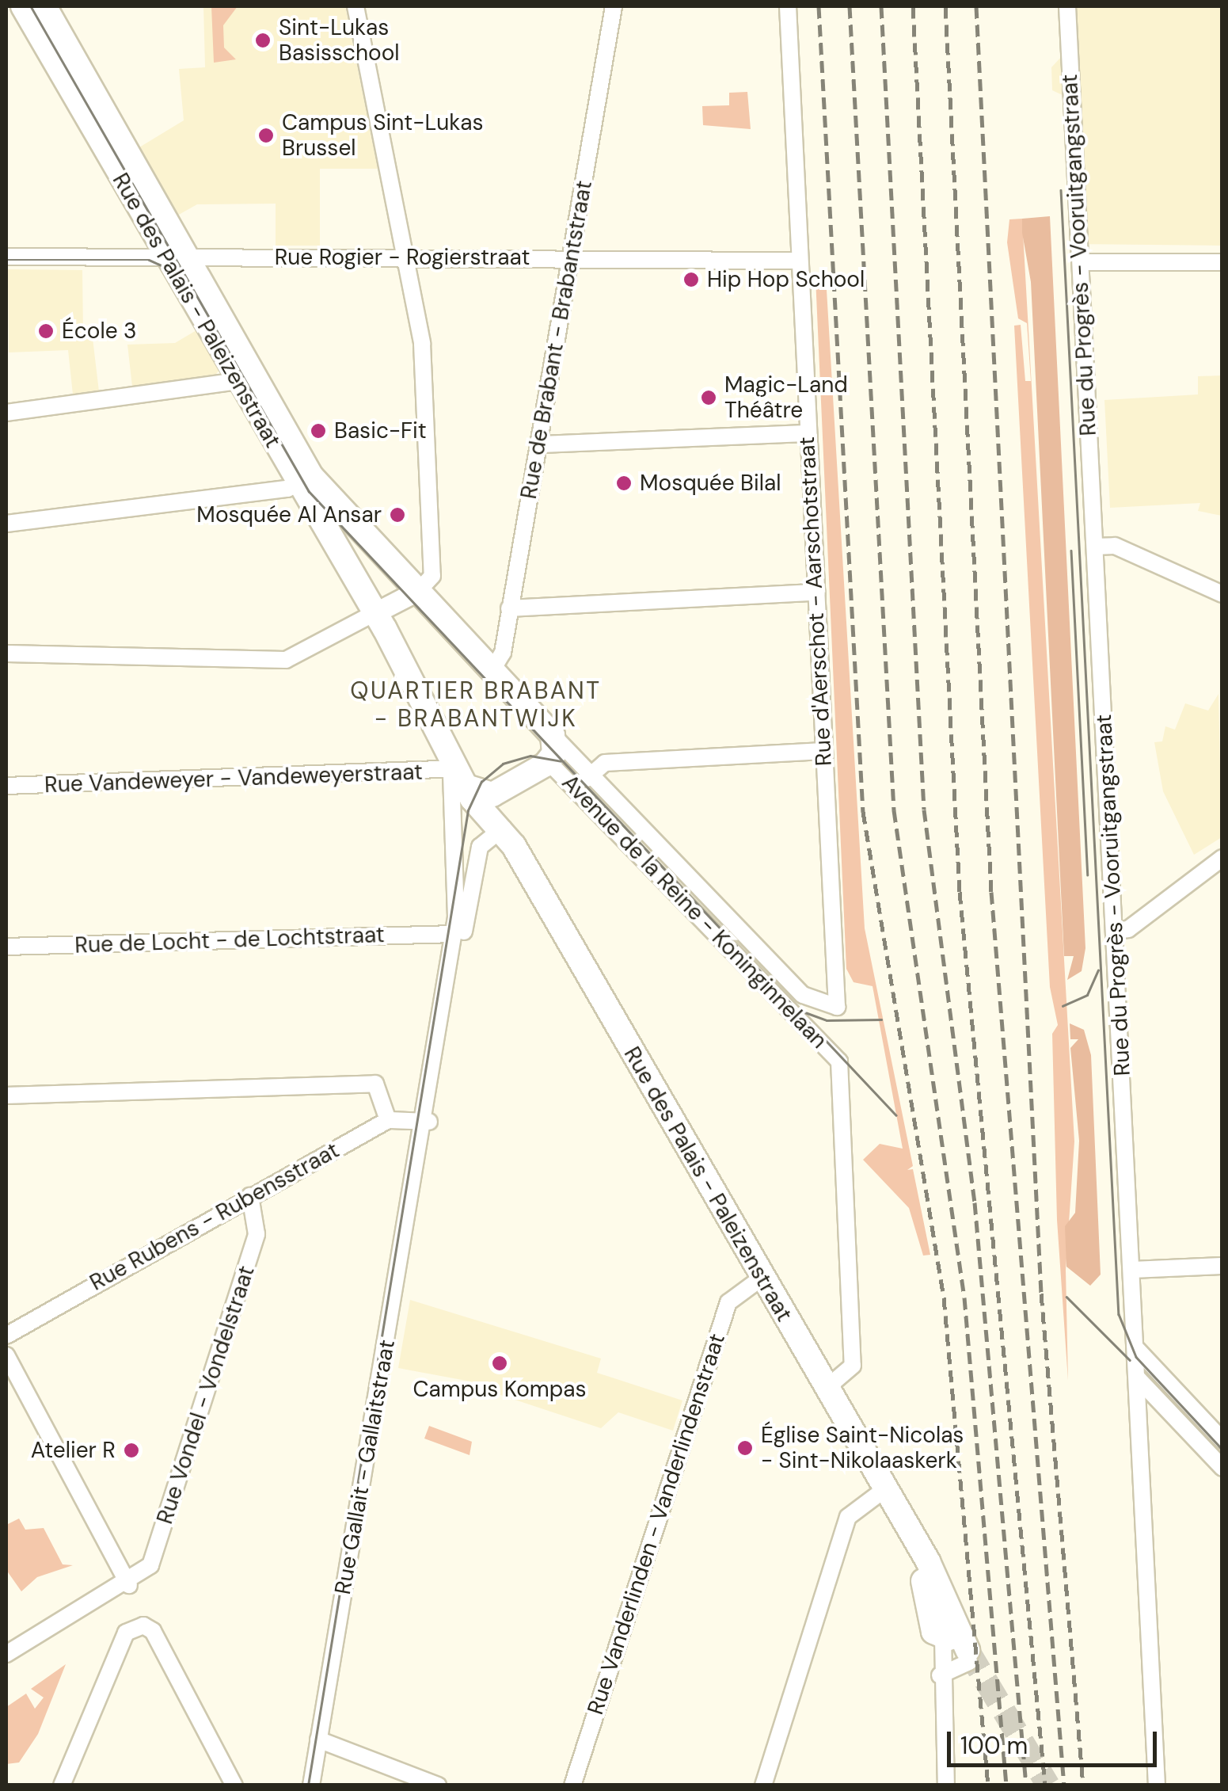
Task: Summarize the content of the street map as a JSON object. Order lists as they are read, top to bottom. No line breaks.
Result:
{"streets":{"main road":["Rue des Palais - Paleizenstraat"],"street":["Rue du Progrès - Vooruitgangstraat","Rue Rogier - Rogierstraat","Rue de Brabant - Brabantstraat","Rue d'Aerschot - Aarschotstraat","Rue Vandeweyer - Vandeweyerstraat","Avenue de la Reine - Koninginnelaan","Rue de Locht - de Lochtstraat","Rue Rubens - Rubensstraat","Rue Vondel - Vondelstraat","Rue Gallait - Gallaitstraat","Rue Vanderlinden - Vanderlindenstraat"]},"crossings":[["Rue Rogier - Rogierstraat","Rue des Palais - Paleizenstraat"],["Rue Rogier - Rogierstraat","Rue de Brabant - Brabantstraat"],["Rue Rogier - Rogierstraat","Rue d'Aerschot - Aarschotstraat"],["Rue des Palais - Paleizenstraat","Rue de Brabant - Brabantstraat"],["Rue des Palais - Paleizenstraat","Rue Vandeweyer - Vandeweyerstraat"],["Rue des Palais - Paleizenstraat","Avenue de la Reine - Koninginnelaan"],["Rue des Palais - Paleizenstraat","Rue Vanderlinden - Vanderlindenstraat"],["Rue d'Aerschot - Aarschotstraat","Avenue de la Reine - Koninginnelaan"],["Rue de Locht - de Lochtstraat","Rue Gallait - Gallaitstraat"],["Rue Rubens - Rubensstraat","Rue Vondel - Vondelstraat"]],"districts":["QUARTIER BRABANT - BRABANTWIJK"],"places":["Sint-Lukas Basisschool","Campus Sint-Lukas Brussel","Hip Hop School","École 3","Magic-Land Théâtre","Basic-Fit","Mosquée Bilal","Mosquée Al Ansar","Campus Kompas","Église Saint-Nicolas - Sint-Nikolaaskerk","Atelier R"],"scale_bar":"100 m"}
